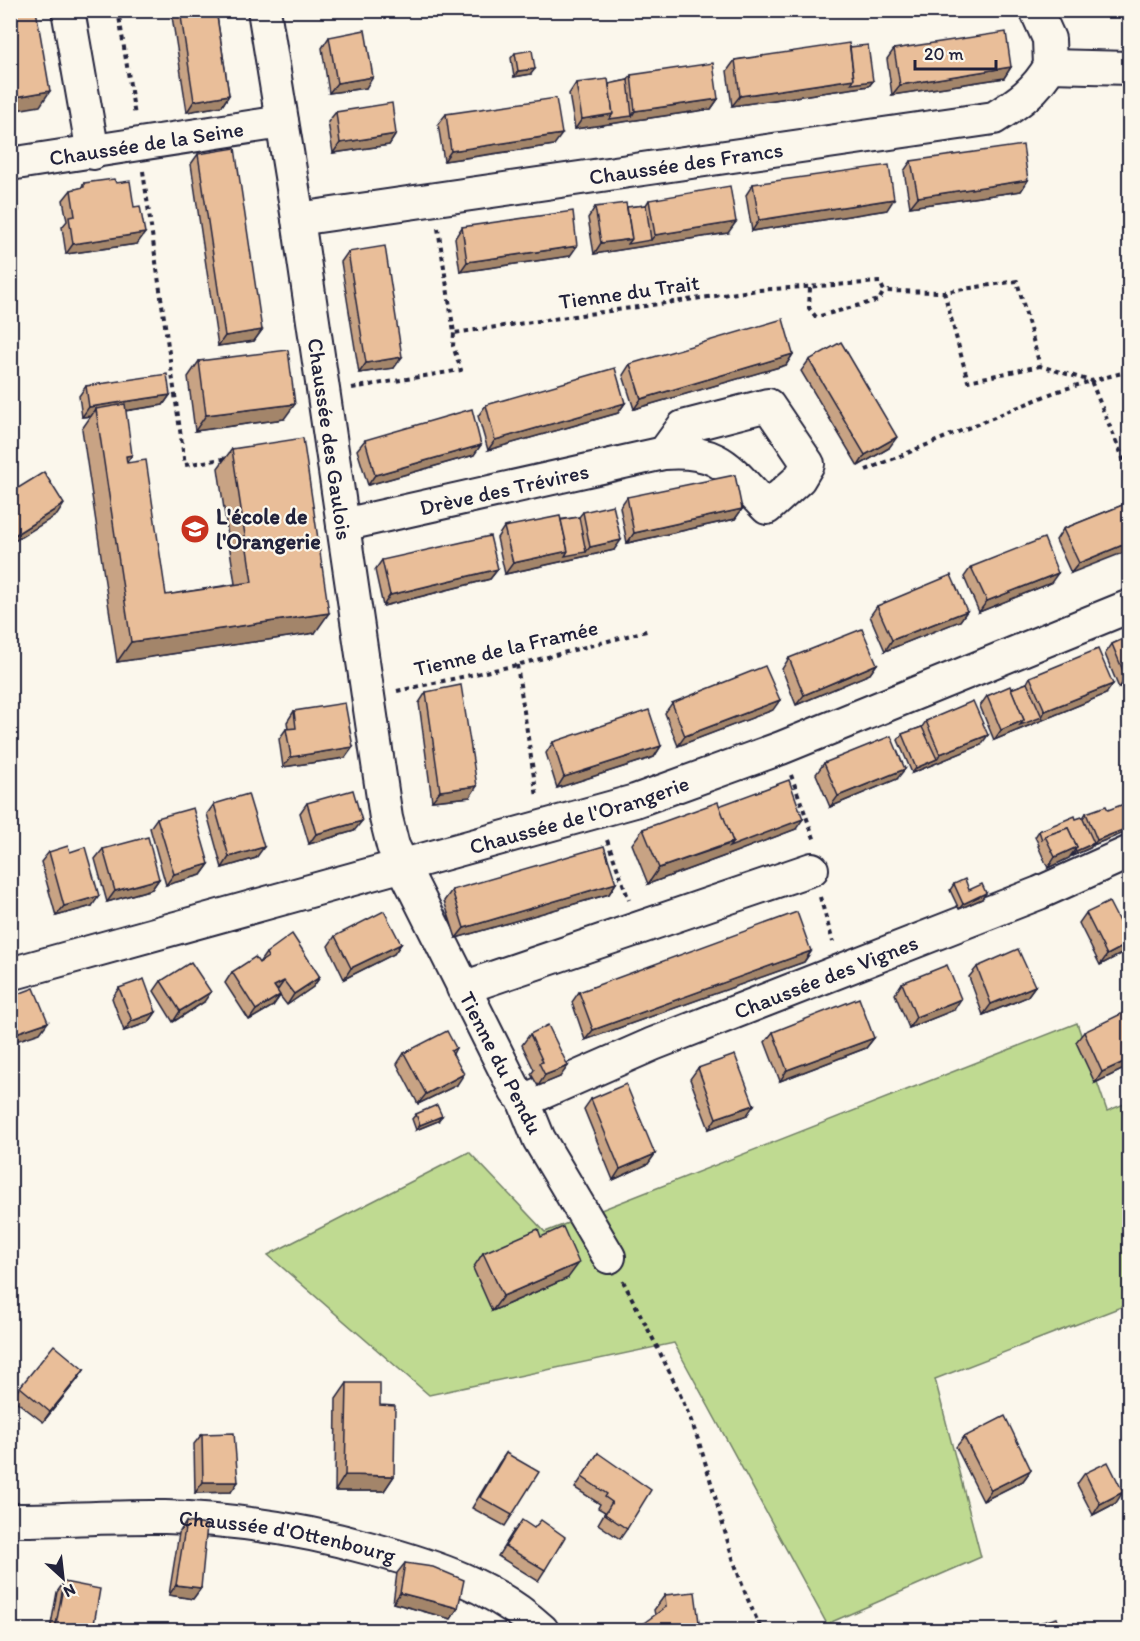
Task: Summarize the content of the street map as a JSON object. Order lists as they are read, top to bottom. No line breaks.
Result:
{"streets":{"street":["Chaussée de la Seine","Chaussée des Francs","Chaussée des Gaulois","Drève des Trévires","Chaussée de l'Orangerie","Chaussée des Vignes","Tienne du Pendu","Chaussée d'Ottenbourg"],"path":["Tienne du Trait","Tienne de la Framée"]},"crossings":[["Chaussée de la Seine","Chaussée des Gaulois"],["Chaussée des Francs","Chaussée des Gaulois"],["Chaussée des Gaulois","Drève des Trévires"],["Chaussée des Gaulois","Tienne de la Framée"],["Chaussée des Gaulois","Chaussée de l'Orangerie"],["Chaussée des Gaulois","Tienne du Pendu"],["Chaussée de l'Orangerie","Tienne du Pendu"],["Chaussée des Vignes","Tienne du Pendu"]],"places":{"school or university":["L'école de l'Orangerie"]},"scale_bar":"20 m","north":"bottom right"}
